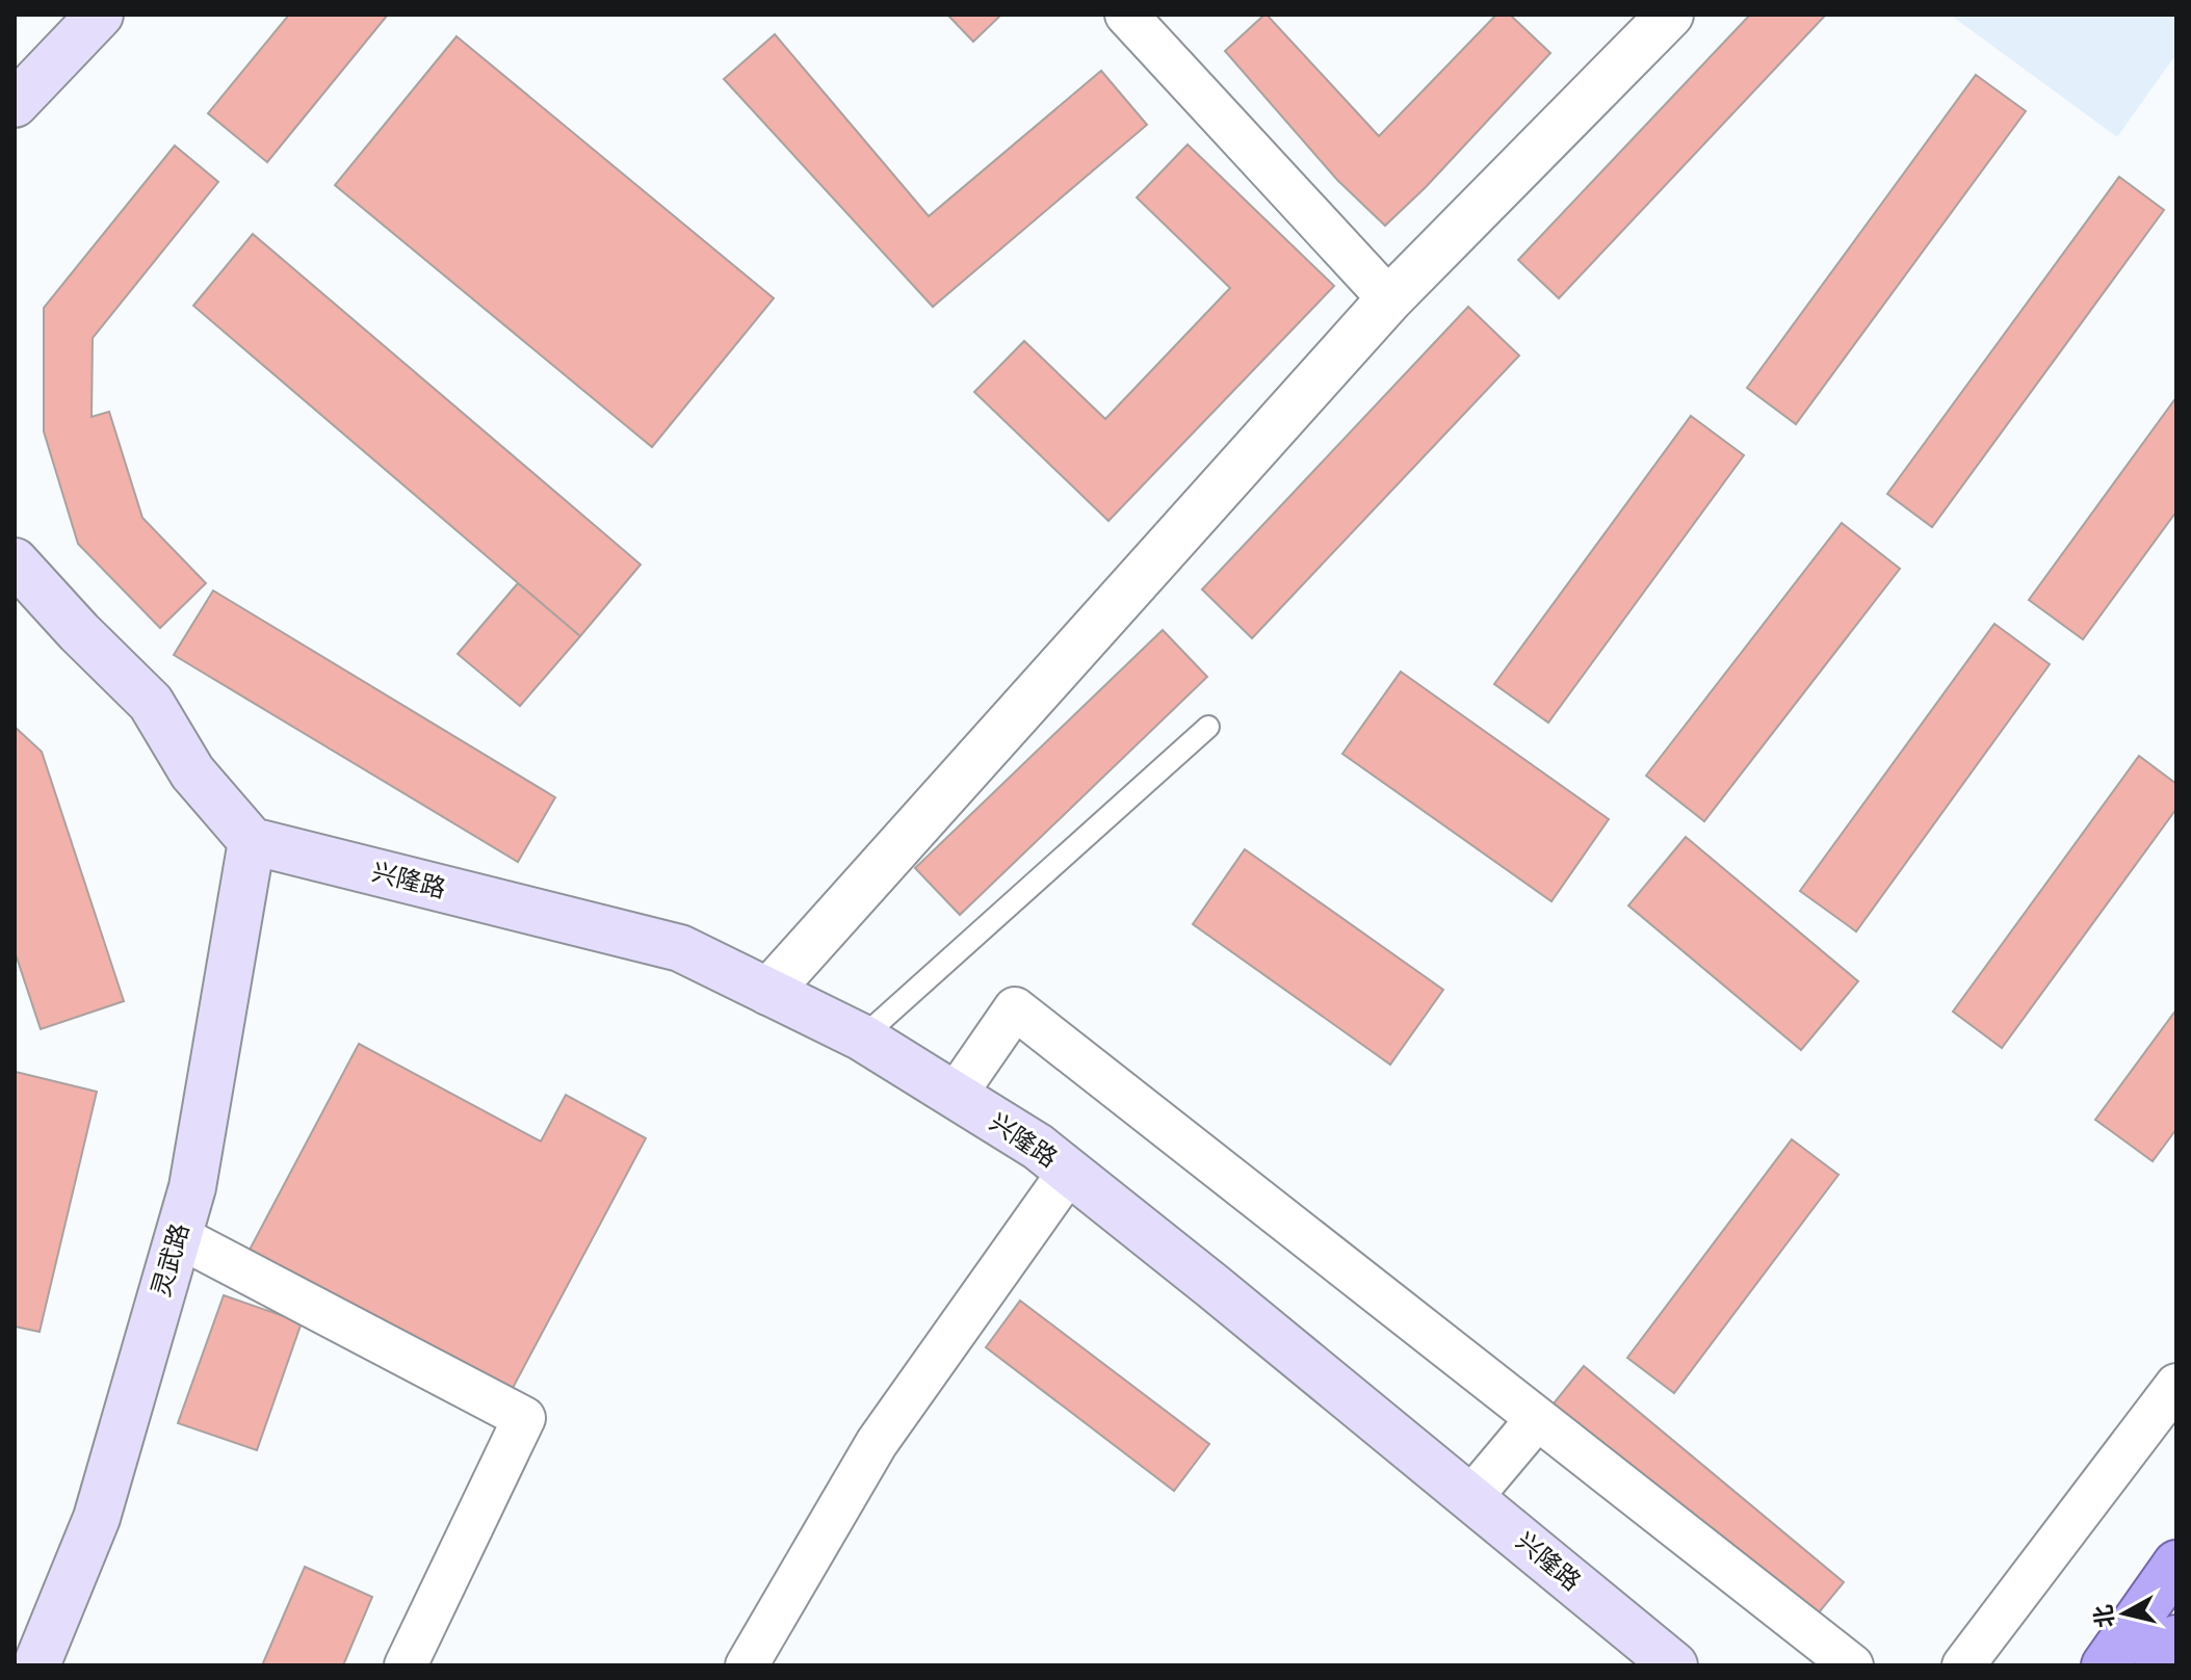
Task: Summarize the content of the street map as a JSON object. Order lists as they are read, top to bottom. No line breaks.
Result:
{"streets":{"main road":["兴隆路","灵武路"]},"crossings":[["兴隆路","灵武路"]],"north":"left"}
